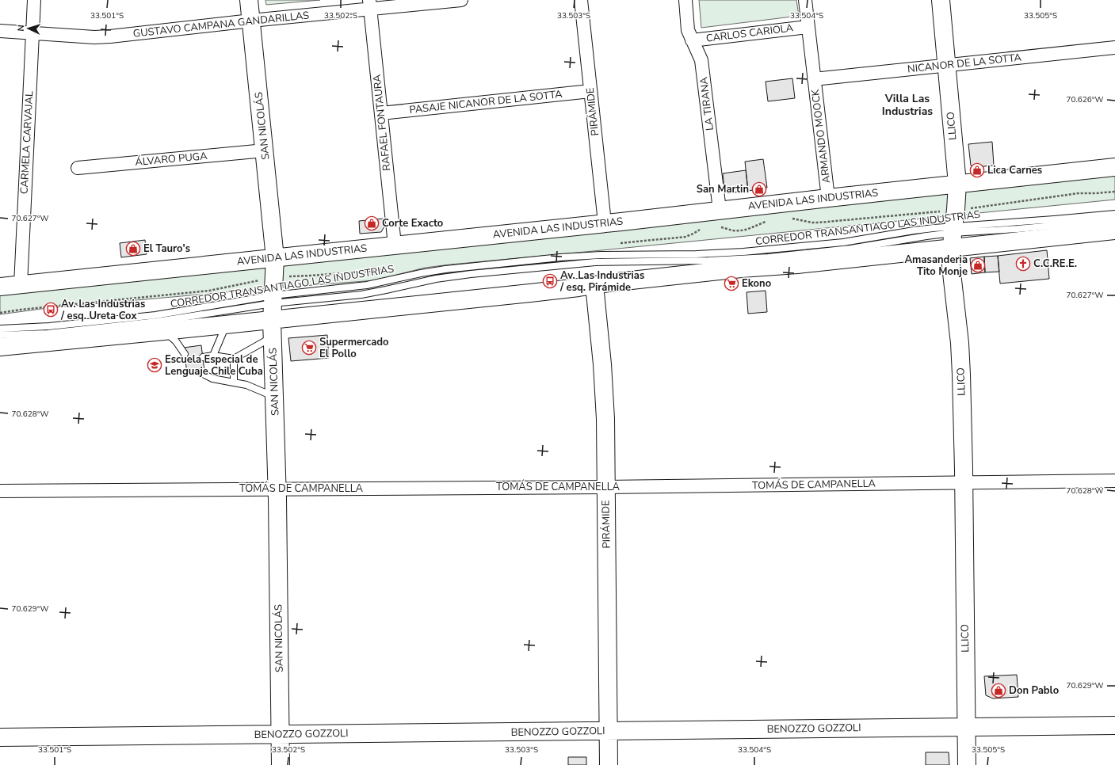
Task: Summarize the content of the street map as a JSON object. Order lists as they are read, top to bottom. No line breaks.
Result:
{"streets":{"street":["GUSTAVO CAMPANA GANDARILLAS","CARLOS CARIOLA","NICANOR DE LA SOTTA","PASAJE NICANOR DE LA SOTTA","LA TIRANA","PIRÁMIDE","RAFAEL FONTAURA","SAN NICOLÁS","LLICO","ARMANDO MOOCK","CARMELA CARVAJAL","ÁLVARO PUGA","AVENIDA LAS INDUSTRIAS","TOMÁS DE CAMPANELLA","BENOZZO GOZZOLI"],"lane":["CORREDOR TRANSANTIAGO LAS INDUSTRIAS"]},"crossings":[["GUSTAVO CAMPANA GANDARILLAS","RAFAEL FONTAURA"],["GUSTAVO CAMPANA GANDARILLAS","SAN NICOLÁS"],["GUSTAVO CAMPANA GANDARILLAS","CARMELA CARVAJAL"],["CARLOS CARIOLA","LA TIRANA"],["CARLOS CARIOLA","ARMANDO MOOCK"],["NICANOR DE LA SOTTA","LLICO"],["NICANOR DE LA SOTTA","ARMANDO MOOCK"],["PASAJE NICANOR DE LA SOTTA","PIRÁMIDE"],["PASAJE NICANOR DE LA SOTTA","RAFAEL FONTAURA"],["LA TIRANA","AVENIDA LAS INDUSTRIAS"],["PIRÁMIDE","AVENIDA LAS INDUSTRIAS"],["PIRÁMIDE","TOMÁS DE CAMPANELLA"],["PIRÁMIDE","BENOZZO GOZZOLI"],["RAFAEL FONTAURA","AVENIDA LAS INDUSTRIAS"],["SAN NICOLÁS","ÁLVARO PUGA"],["SAN NICOLÁS","AVENIDA LAS INDUSTRIAS"],["SAN NICOLÁS","CORREDOR TRANSANTIAGO LAS INDUSTRIAS"],["SAN NICOLÁS","TOMÁS DE CAMPANELLA"],["SAN NICOLÁS","BENOZZO GOZZOLI"],["LLICO","AVENIDA LAS INDUSTRIAS"],["LLICO","CORREDOR TRANSANTIAGO LAS INDUSTRIAS"],["LLICO","TOMÁS DE CAMPANELLA"],["LLICO","BENOZZO GOZZOLI"],["ARMANDO MOOCK","AVENIDA LAS INDUSTRIAS"],["CARMELA CARVAJAL","AVENIDA LAS INDUSTRIAS"]],"districts":["Villa Las Industrias"],"places":{"shop":["Lica Carnes","San Martin","Corte Exacto","El Tauro's","Amasanderia Tito Monje","Don Pablo"],"church":["C.C.RE.E."],"bus stop":["Av. Las Industrias / esq. Pirámide","Av. Las Industrias / esq. Ureta Cox"],"supermarket":["Ekono","Supermercado El Pollo"],"school or university":["Escuela Especial de Lenguaje Chile Cuba"]},"north":"left","coordinates":["33.501°S","33.502°S","33.503°S","33.504°S","33.505°S","70.626°W","70.627°W","70.628°W","70.629°W"]}
